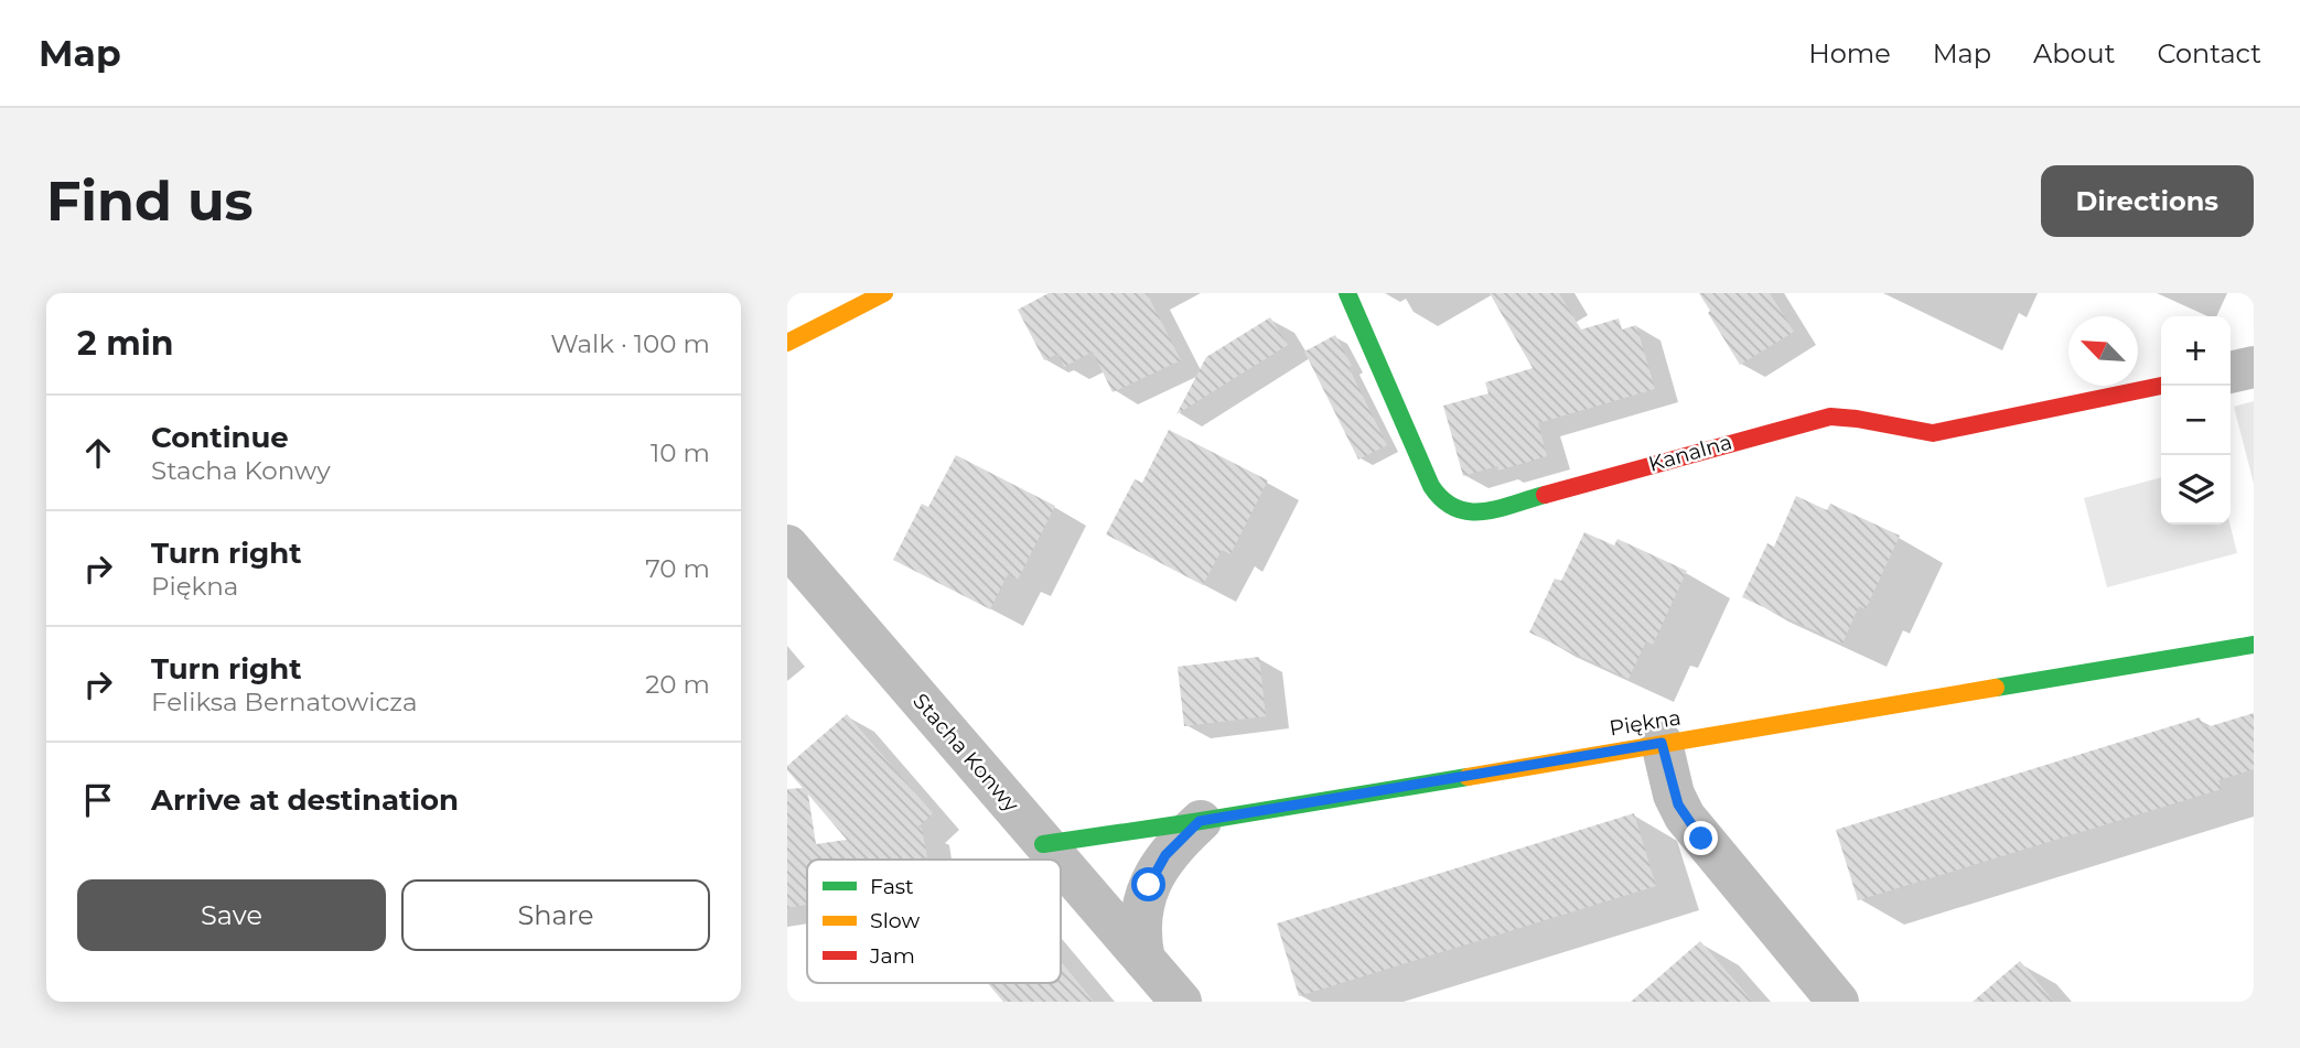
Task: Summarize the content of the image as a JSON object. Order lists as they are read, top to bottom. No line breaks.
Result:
{"streets":{"street":["Kanalna","Piękna","Stacha Konwy"]},"crossings":[["Piękna","Stacha Konwy"]],"legend":["Fast","Slow","Jam"],"north":"top left","page":{"header":"Map","nav":["Home","Map","About","Contact"],"buttons":["Directions",["Save","Share"]],"title":"Find us","heading":["2 min","Walk · 100 m"],"map_buttons":["+","−"],"list":[["Continue","Stacha Konwy","10 m"],["Turn right","Piękna","70 m"],["Turn right","Feliksa Bernatowicza","20 m"],"Arrive at destination"]}}
